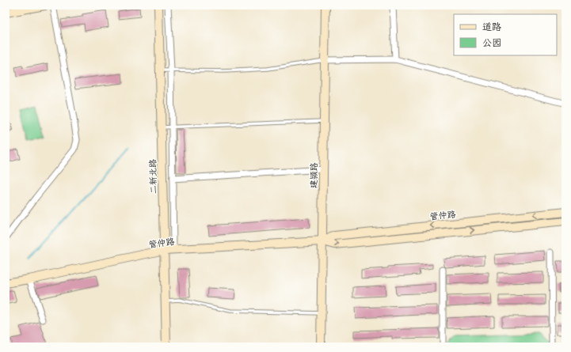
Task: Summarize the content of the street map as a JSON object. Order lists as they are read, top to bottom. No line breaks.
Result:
{"streets":{"street":["建颍路","二新北路","管仲路"]},"crossings":[["建颍路","管仲路"],["二新北路","管仲路"]],"legend":["道路","公园"]}
